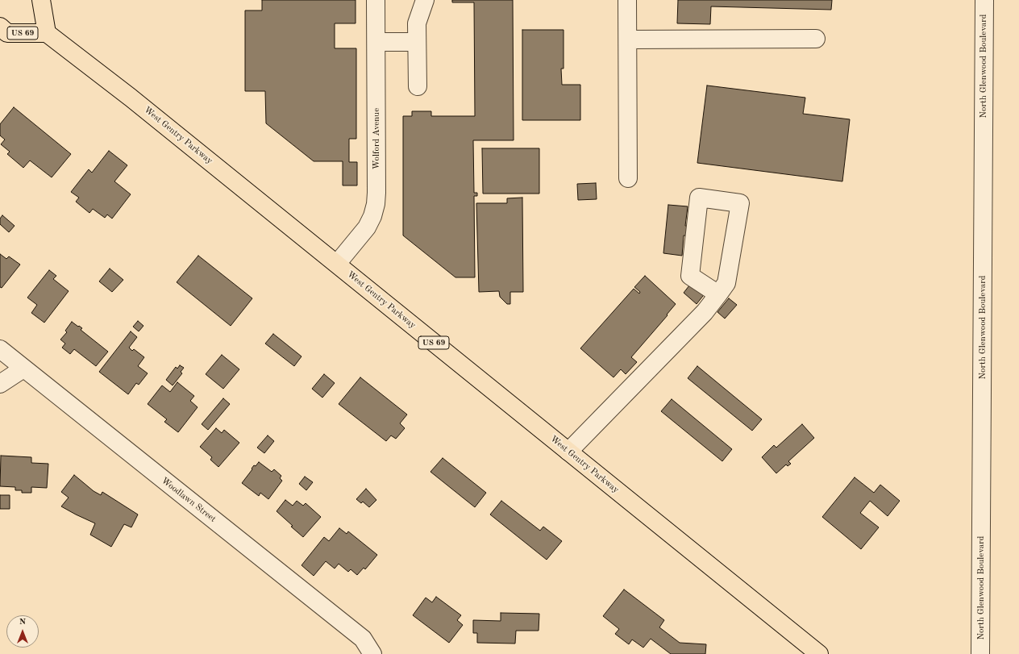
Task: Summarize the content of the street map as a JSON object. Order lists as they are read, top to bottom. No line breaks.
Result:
{"streets":{"main road":["US 69","West Gentry Parkway"],"street":["North Glenwood Boulevard","Wolford Avenue","Woodlawn Street"]},"crossings":[["US 69","West Gentry Parkway"],["West Gentry Parkway","Wolford Avenue"]],"north":"top"}
